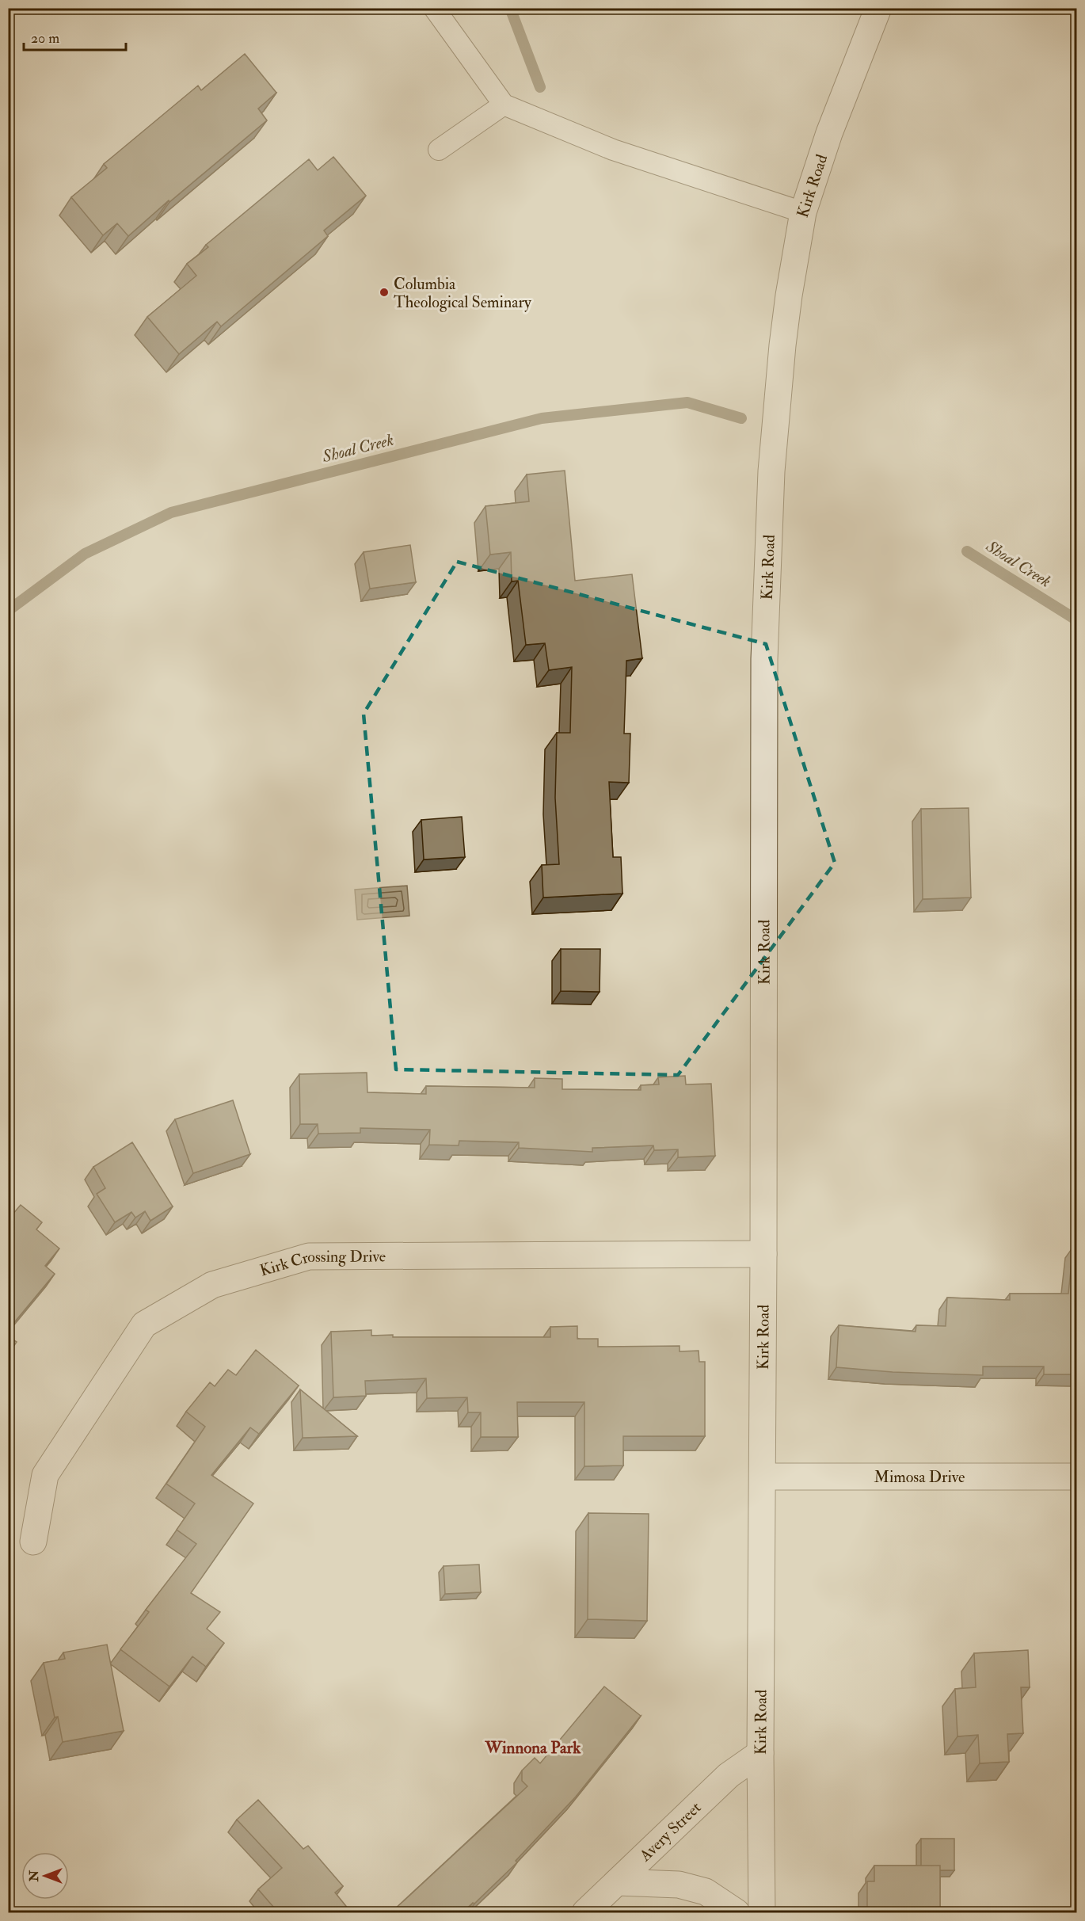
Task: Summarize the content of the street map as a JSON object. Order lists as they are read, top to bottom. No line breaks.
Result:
{"streets":{"street":["Kirk Road","Kirk Crossing Drive","Mimosa Drive","Avery Street"]},"crossings":[["Kirk Road","Kirk Crossing Drive"],["Kirk Road","Mimosa Drive"],["Kirk Road","Avery Street"]],"districts":["Winnona Park"],"water":["Shoal Creek"],"places":["Columbia Theological Seminary"],"scale_bar":"20 m","north":"left"}
